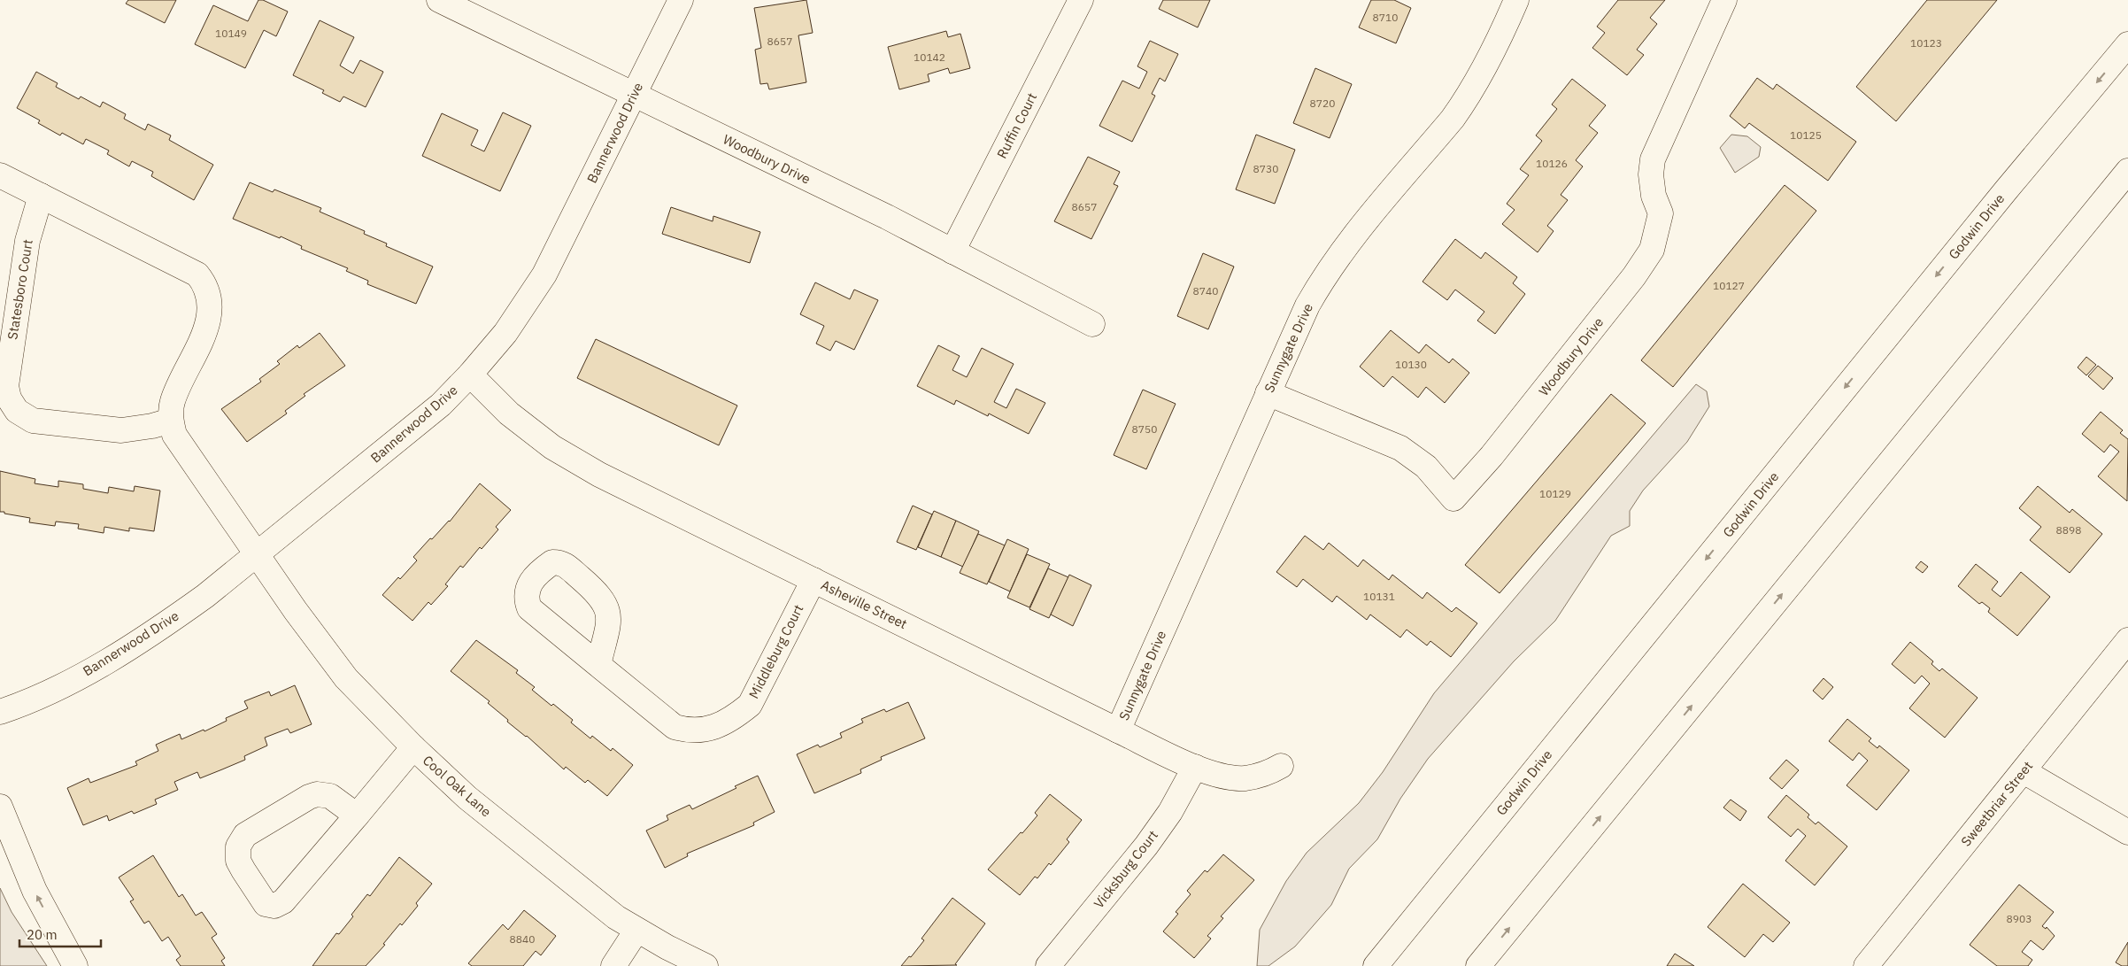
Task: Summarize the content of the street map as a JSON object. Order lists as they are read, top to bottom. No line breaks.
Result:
{"streets":{"street":["Ruffin Court","Bannerwood Drive","Woodbury Drive","Godwin Drive","Statesboro Court","Sunnygate Drive","Asheville Street","Middleburg Court","Cool Oak Lane","Sweetbriar Street","Vicksburg Court"]},"crossings":[["Ruffin Court","Woodbury Drive"],["Bannerwood Drive","Woodbury Drive"],["Bannerwood Drive","Asheville Street"],["Bannerwood Drive","Cool Oak Lane"],["Woodbury Drive","Sunnygate Drive"],["Sunnygate Drive","Asheville Street"],["Asheville Street","Middleburg Court"],["Asheville Street","Vicksburg Court"]],"house_numbers":["8710","10149","8657","10123","10142","8720","10125","10126","8730","8657","10127","8740","10130","8750","10129","8898","10131","8903","8840"],"scale_bar":"20 m"}
